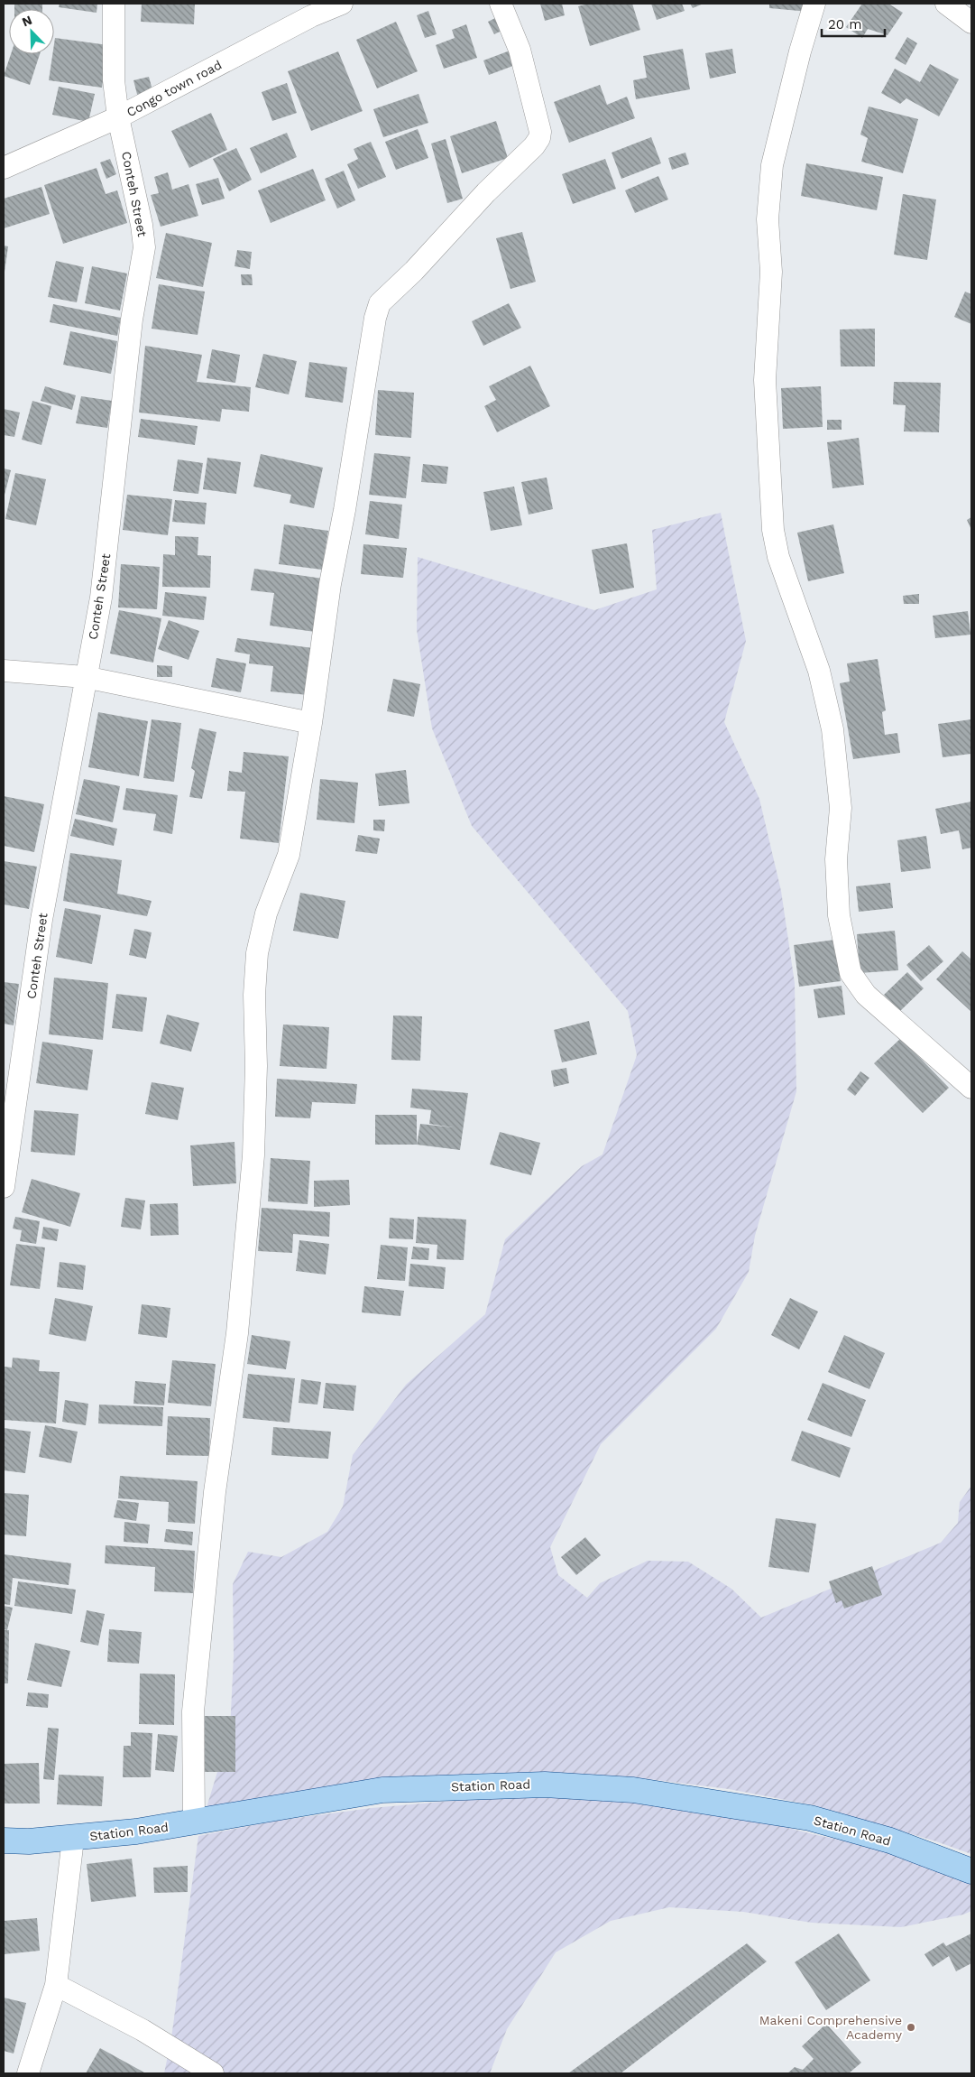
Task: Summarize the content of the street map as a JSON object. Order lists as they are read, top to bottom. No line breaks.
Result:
{"streets":{"main road":["Station Road"],"street":["Congo town road","Conteh Street"]},"crossings":[["Congo town road","Conteh Street"]],"places":["Makeni Comprehensive Academy"],"scale_bar":"20 m","north":"top left"}
